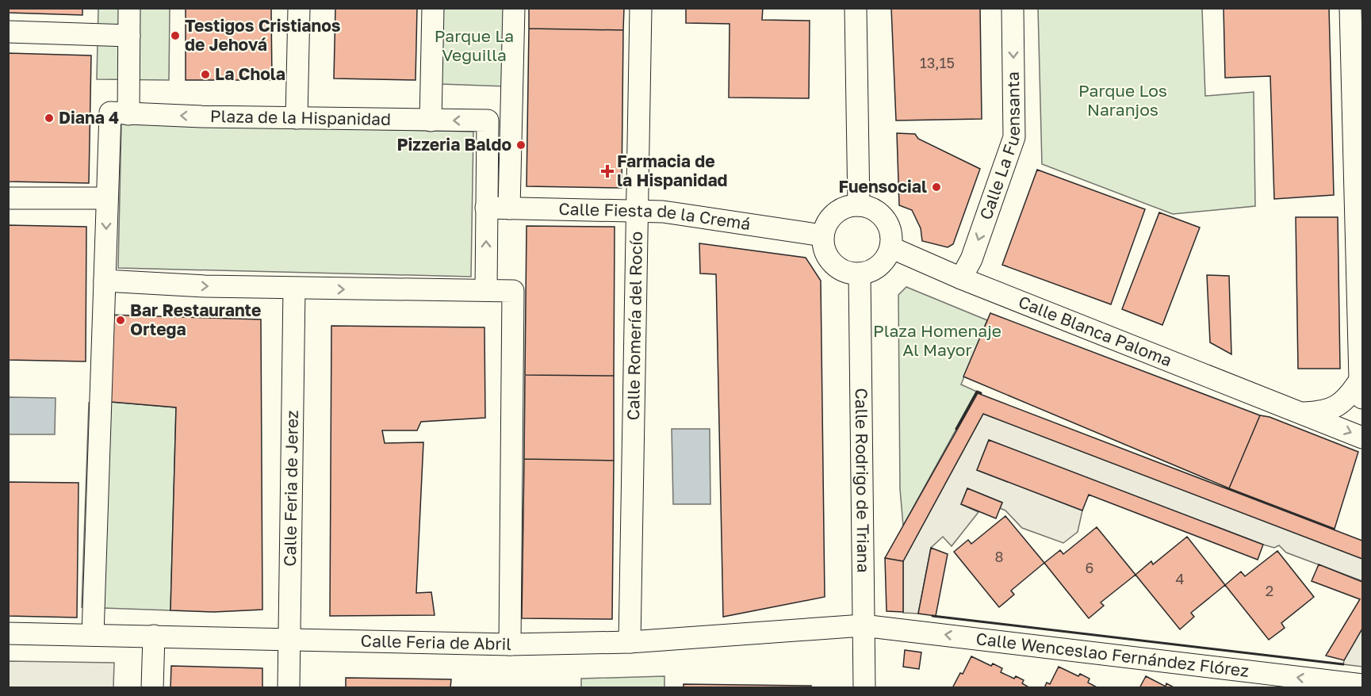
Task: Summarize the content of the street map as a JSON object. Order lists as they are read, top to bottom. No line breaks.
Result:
{"streets":{"street":["Plaza de la Hispanidad","Calle La Fuensanta","Calle Fiesta de la Cremá","Calle Romería del Rocío","Calle Blanca Paloma","Calle Rodrigo de Triana","Calle Feria de Jerez","Calle Feria de Abril","Calle Wenceslao Fernández Flórez"]},"crossings":[["Plaza de la Hispanidad","Calle Fiesta de la Cremá"],["Plaza de la Hispanidad","Calle Feria de Abril"],["Calle La Fuensanta","Calle Blanca Paloma"],["Calle Fiesta de la Cremá","Calle Romería del Rocío"],["Calle Fiesta de la Cremá","Calle Blanca Paloma"],["Calle Fiesta de la Cremá","Calle Rodrigo de Triana"],["Calle Romería del Rocío","Calle Feria de Abril"],["Calle Blanca Paloma","Calle Rodrigo de Triana"],["Calle Rodrigo de Triana","Calle Feria de Abril"],["Calle Rodrigo de Triana","Calle Wenceslao Fernández Flórez"],["Calle Feria de Jerez","Calle Feria de Abril"],["Calle Feria de Abril","Calle Wenceslao Fernández Flórez"]],"one_way":["Calle Wenceslao Fernández Flórez"],"parks":["Parque La Veguilla","Parque Los Naranjos","Plaza Homenaje Al Mayor"],"places":{"other":["Testigos Cristianos de Jehová","La Chola","Diana 4","Pizzeria Baldo","Fuensocial","Bar Restaurante Ortega"],"health":["Farmacia de la Hispanidad"]},"house_numbers":["13,15","8","6","4","2"]}
